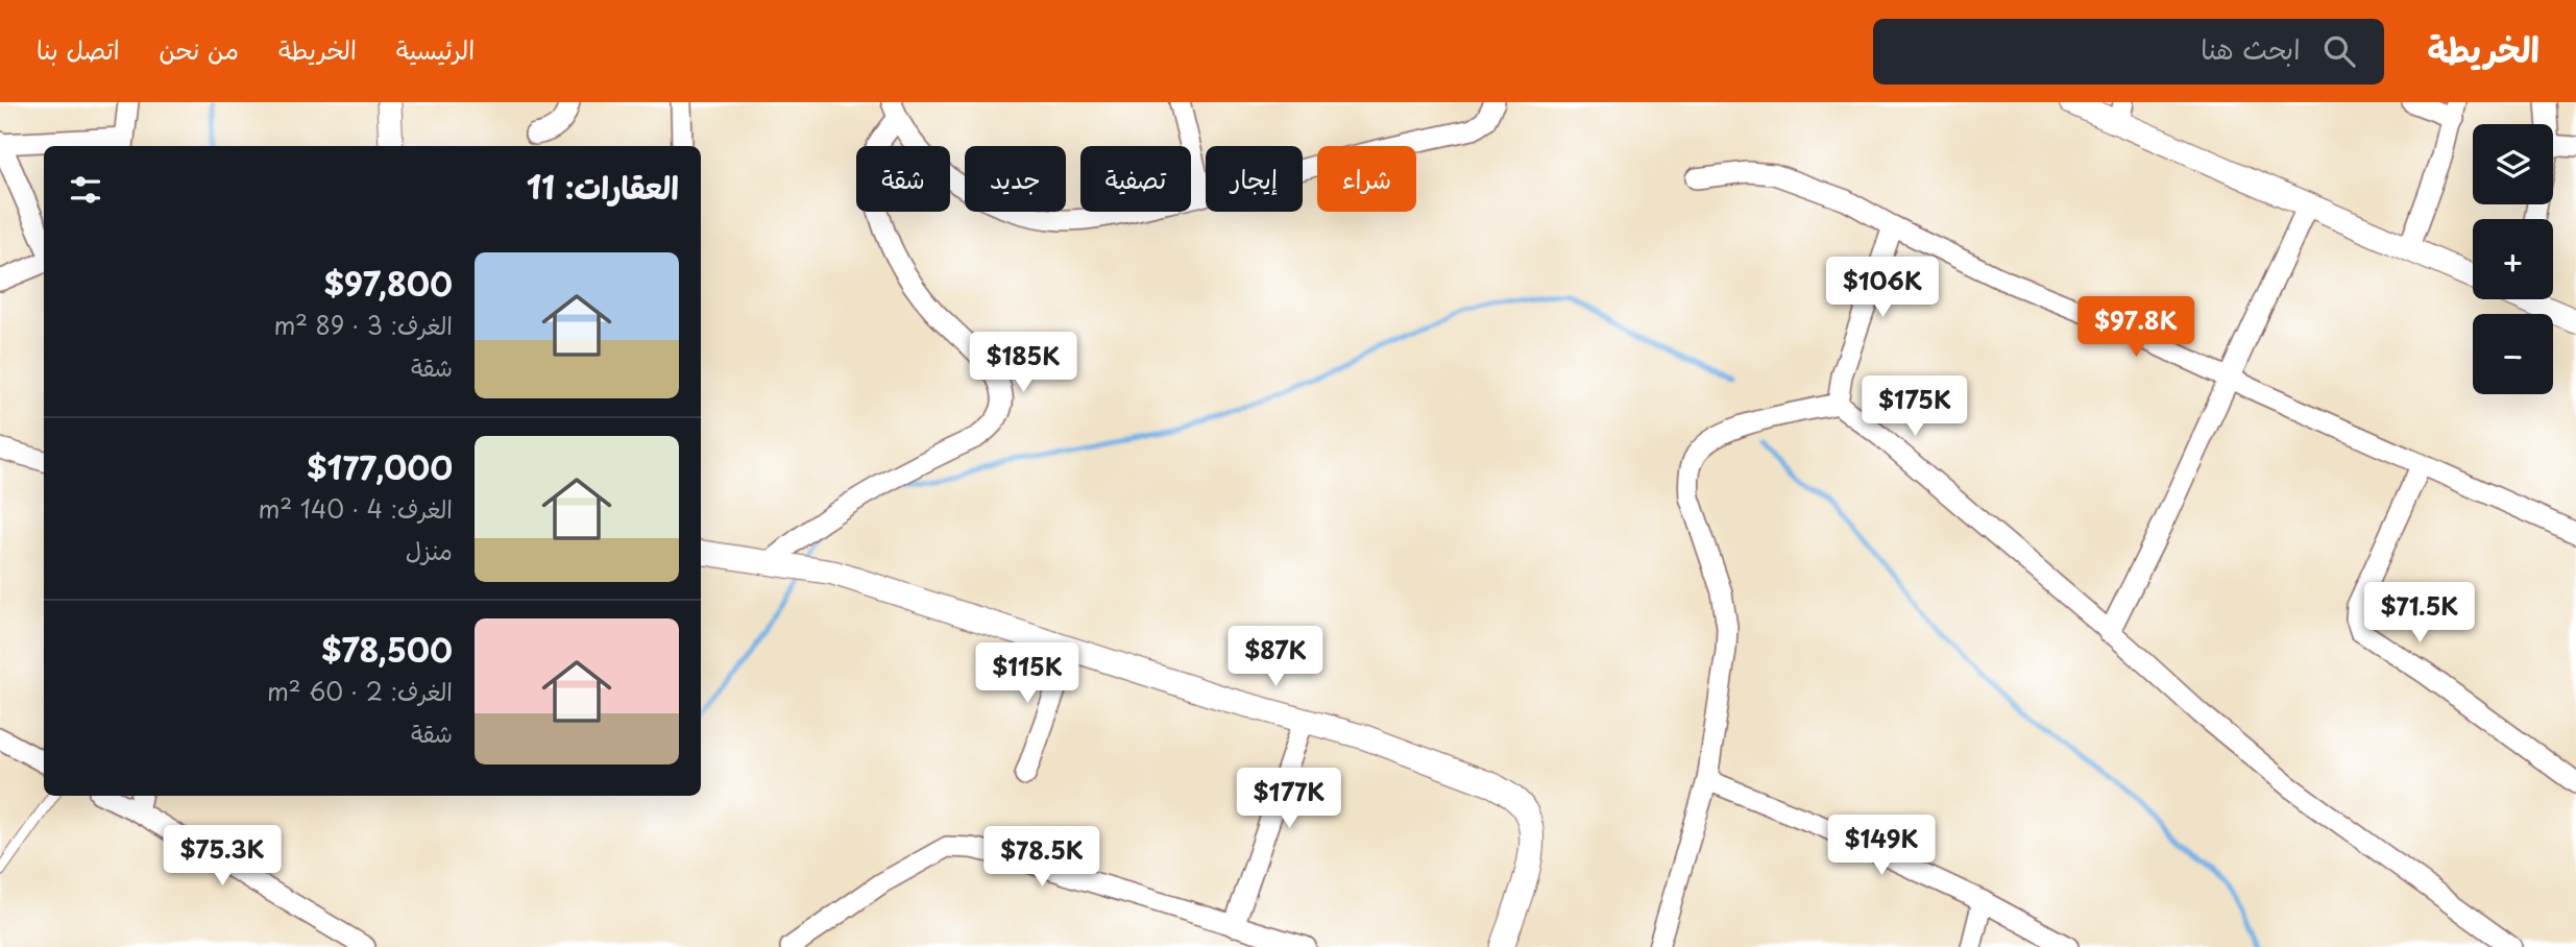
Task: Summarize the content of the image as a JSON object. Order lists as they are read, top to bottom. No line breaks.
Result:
{"page":{"header":"الخريطة","search":"ابحث هنا","nav":["الرئيسية","الخريطة","من نحن","اتصل بنا"],"map_buttons":["+","−"],"chip":["شراء","إيجار","تصفية","جديد","شقة"],"heading":"العقارات: 11","list":[{"name":"$97,800","note":"الغرف: 3 · 89 m² · شقة"},{"name":"$177,000","note":"الغرف: 4 · 140 m² · منزل"},{"name":"$78,500","note":"الغرف: 2 · 60 m² · شقة"}],"price":["$106K","$97.8K","$185K","$175K","$71.5K","$87K","$115K","$177K","$149K","$75.3K","$78.5K"]}}
